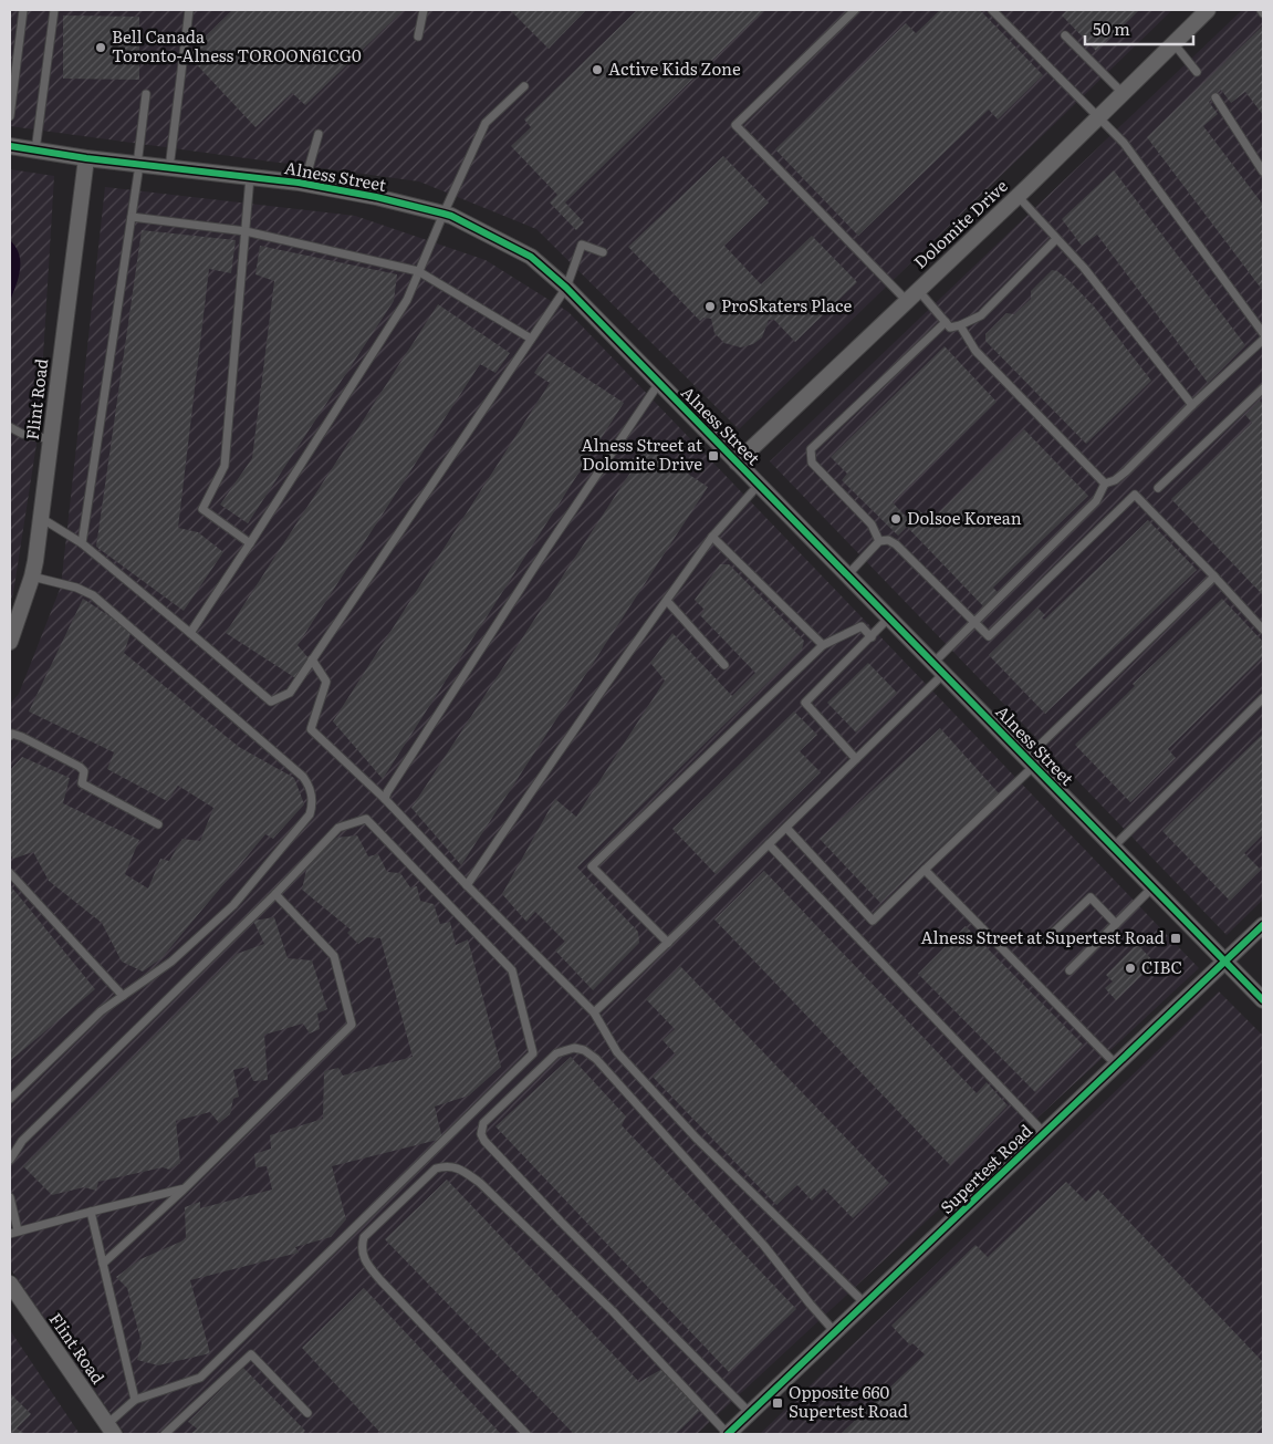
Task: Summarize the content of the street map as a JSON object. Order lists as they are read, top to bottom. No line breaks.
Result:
{"streets":{"street":["Alness Street","Dolomite Drive","Flint Road","Supertest Road"]},"crossings":[["Alness Street","Dolomite Drive"],["Alness Street","Flint Road"],["Alness Street","Supertest Road"]],"places":{"other":["Bell Canada Toronto-Alness TOROON61CG0","Active Kids Zone","ProSkaters Place","Dolsoe Korean","CIBC"],"transit":["Alness Street at Dolomite Drive","Alness Street at Supertest Road","Opposite 660 Supertest Road"]},"scale_bar":"50 m"}
